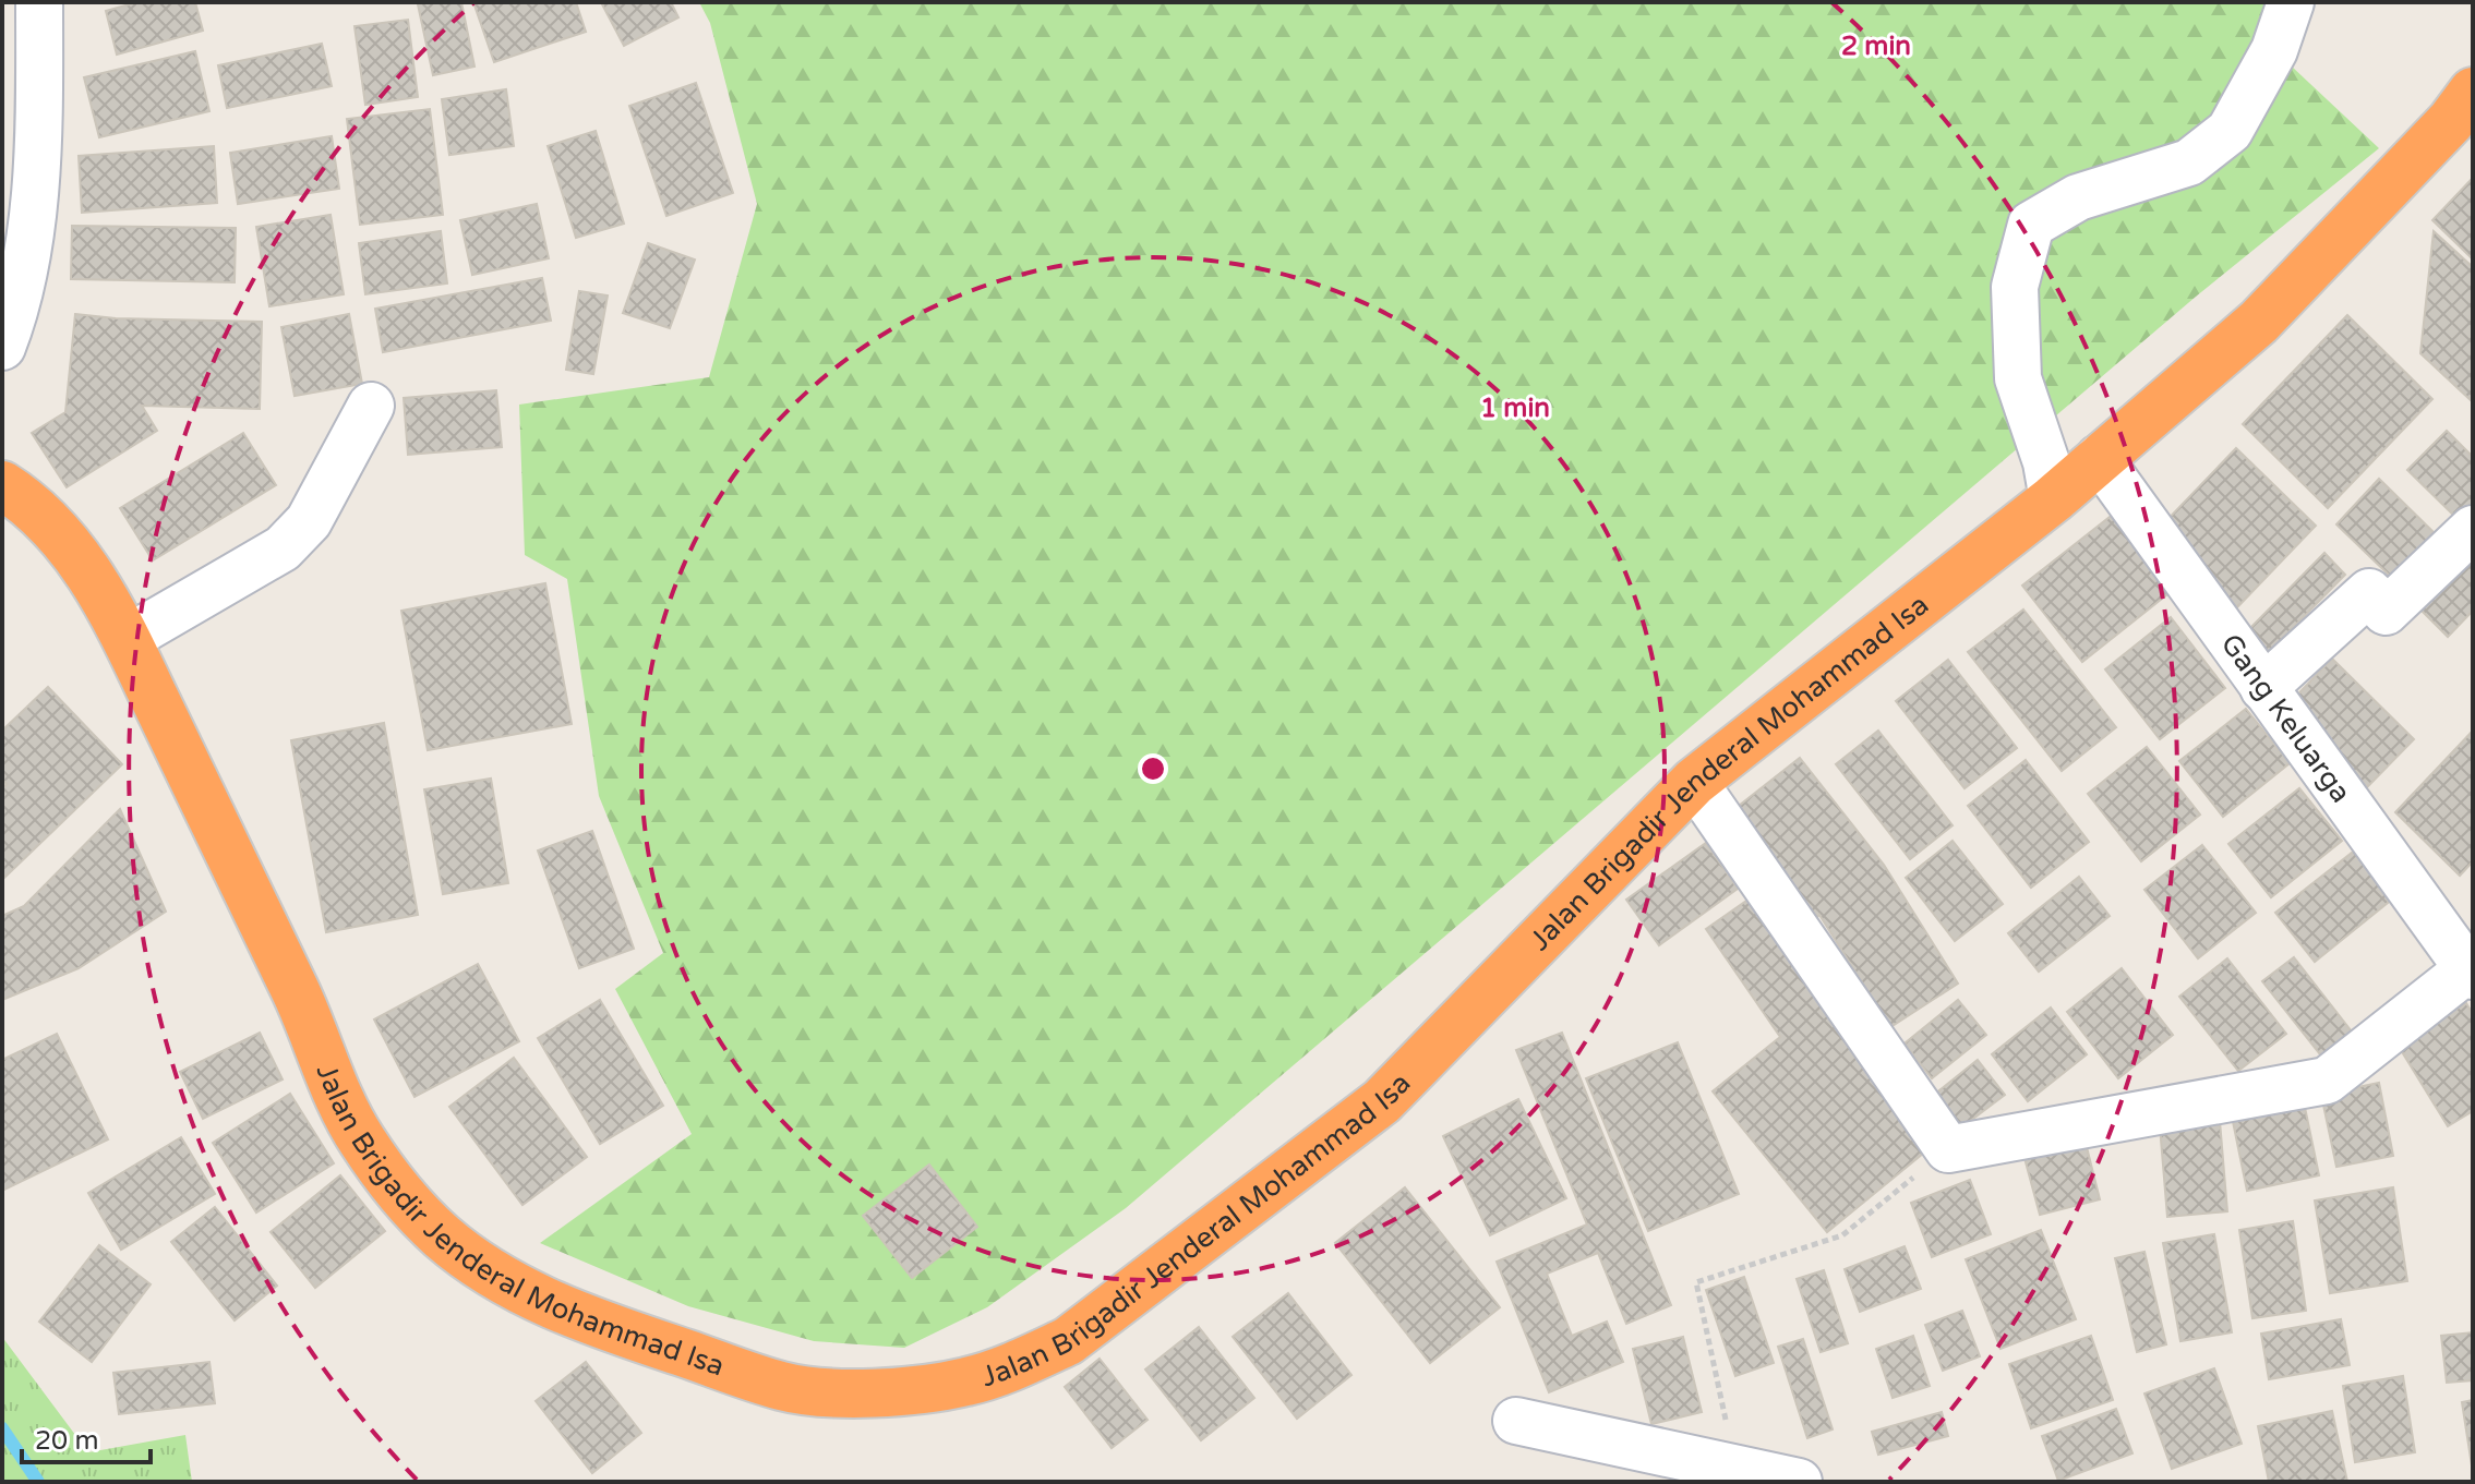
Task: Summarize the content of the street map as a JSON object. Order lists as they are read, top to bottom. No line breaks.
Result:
{"streets":{"highway":["Jalan Brigadir Jenderal Mohammad Isa"],"street":["Gang Keluarga"]},"crossings":[["Gang Keluarga","Jalan Brigadir Jenderal Mohammad Isa"]],"scale_bar":"20 m","rings":["2 min","1 min"]}
